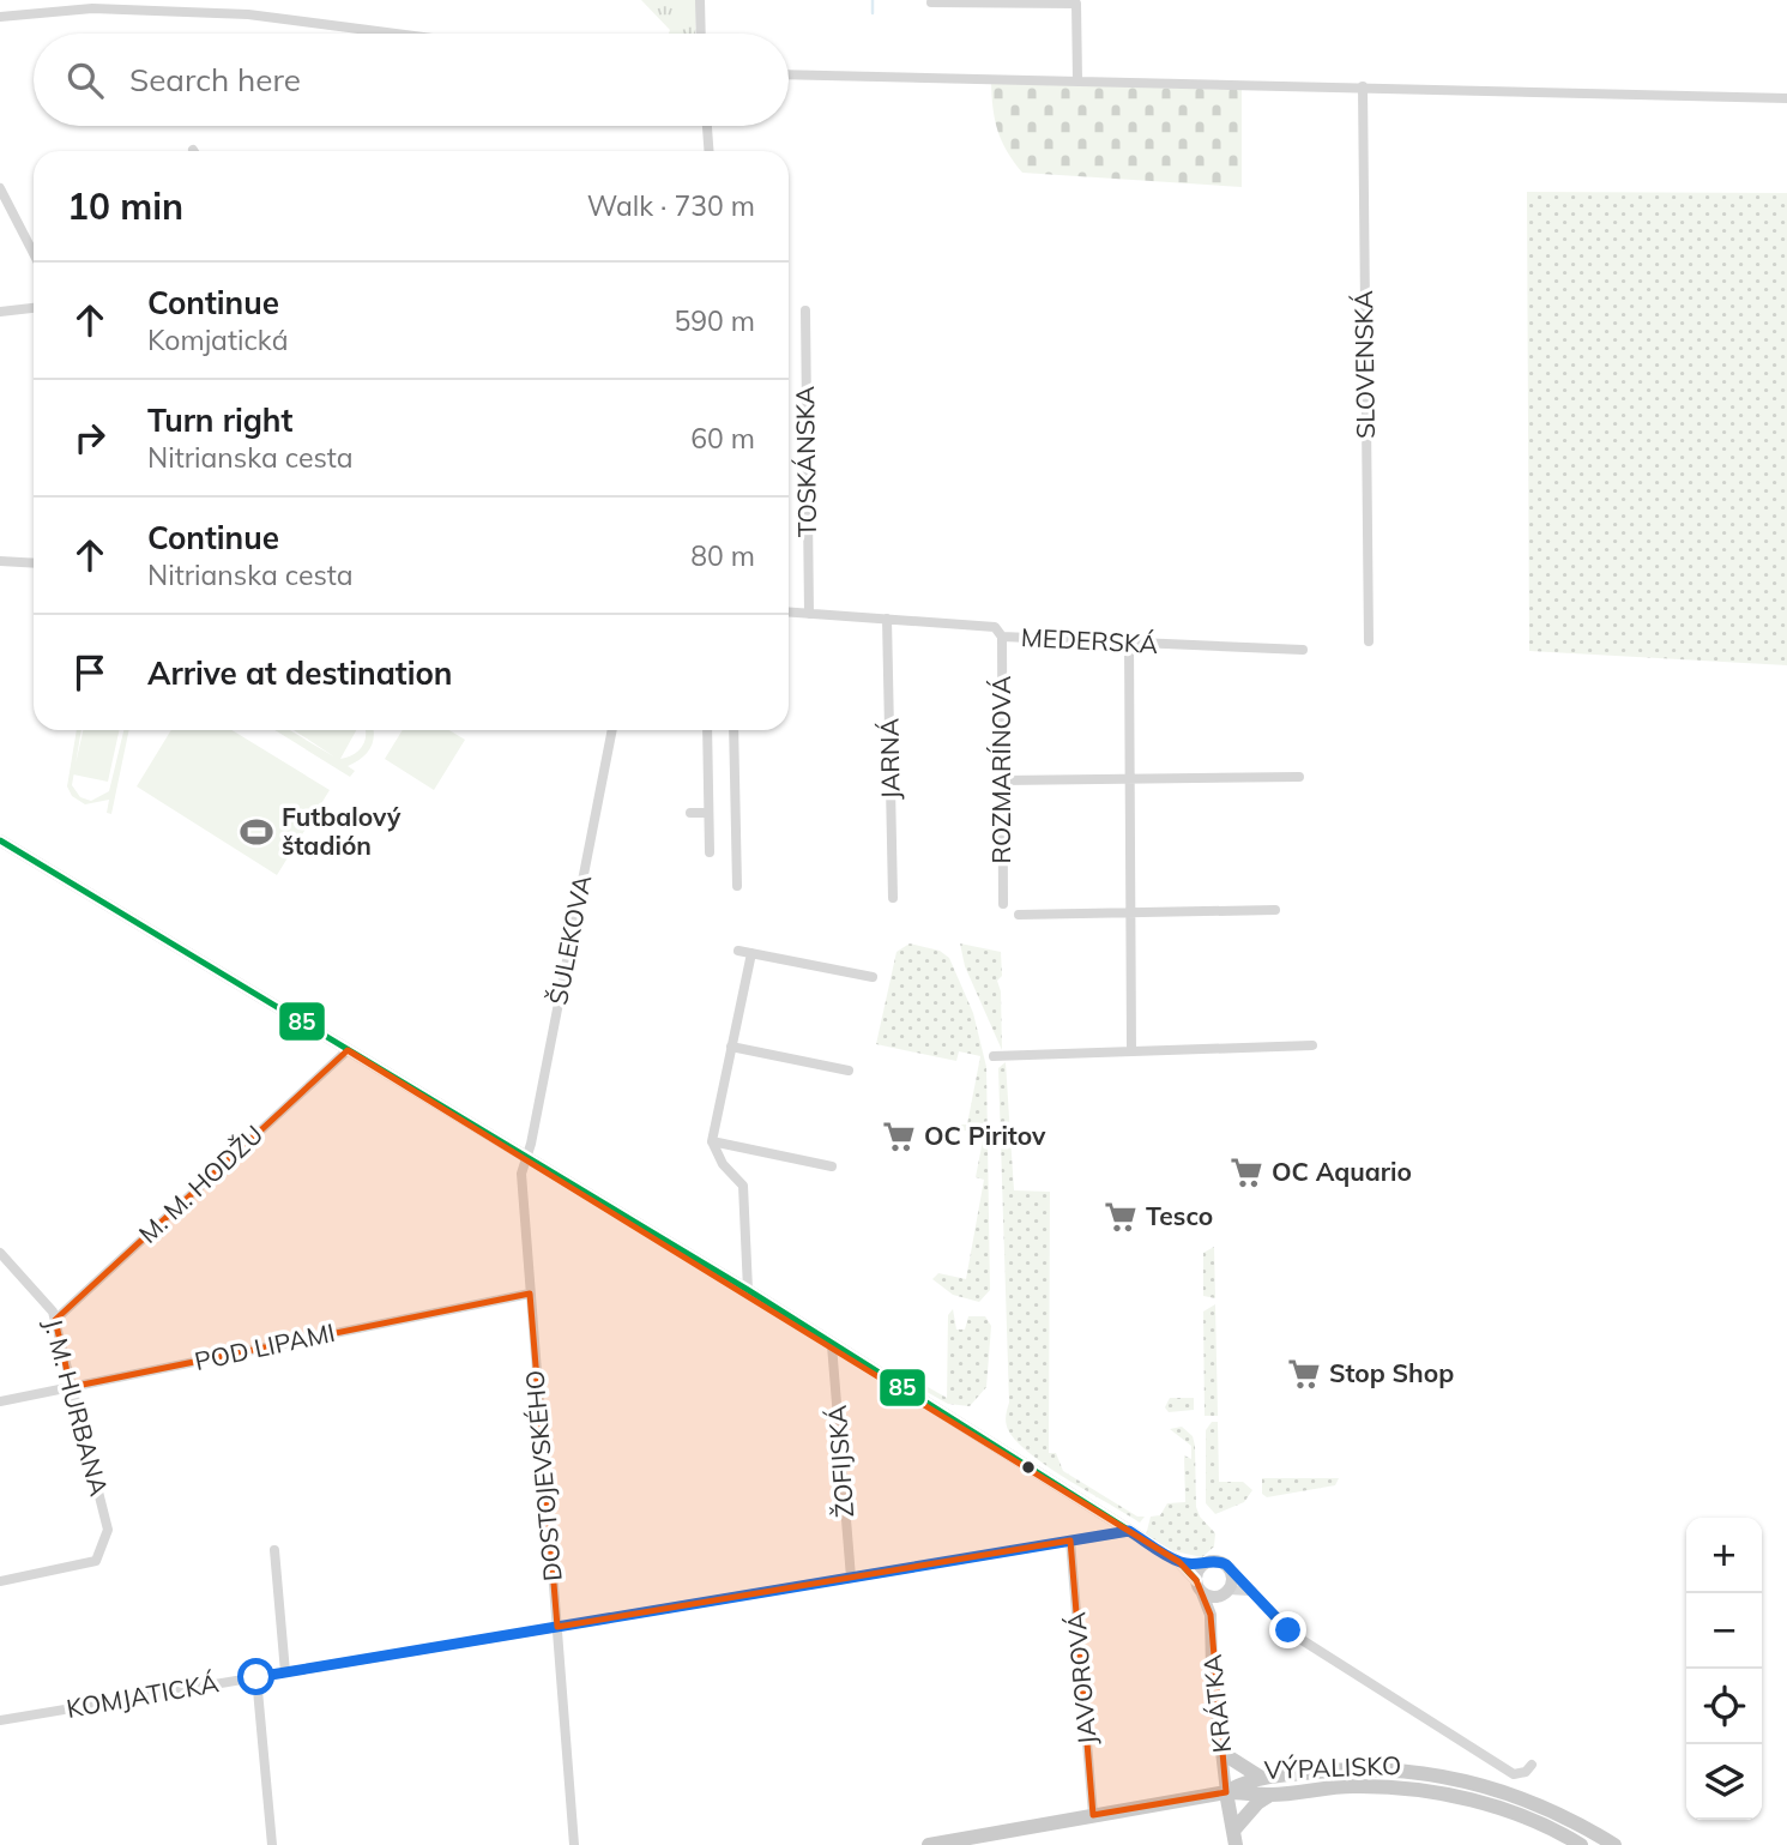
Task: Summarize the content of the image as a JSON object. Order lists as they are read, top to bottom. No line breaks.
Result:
{"streets":{"main road":["KRÁTKA","VÝPALISKO"],"street":["SLOVENSKÁ","TOSKÁNSKA","MEDERSKÁ","JARNÁ","ROZMARÍNOVÁ","ŠULEKOVA","M. M. HODŽU","POD LIPAMI","J. M. HURBANA","ŽOFIJSKÁ","DOSTOJEVSKÉHO","JAVOROVÁ","KOMJATICKÁ"]},"crossings":[["TOSKÁNSKA","MEDERSKÁ"],["MEDERSKÁ","JARNÁ"],["MEDERSKÁ","ROZMARÍNOVÁ"],["ŠULEKOVA","DOSTOJEVSKÉHO"],["M. M. HODŽU","J. M. HURBANA"],["POD LIPAMI","J. M. HURBANA"],["POD LIPAMI","DOSTOJEVSKÉHO"],["ŽOFIJSKÁ","KOMJATICKÁ"],["DOSTOJEVSKÉHO","KOMJATICKÁ"],["JAVOROVÁ","KOMJATICKÁ"],["JAVOROVÁ","VÝPALISKO"],["KRÁTKA","VÝPALISKO"]],"places":{"sports":["Futbalový štadión"],"supermarket":["OC Piritov","OC Aquario","Tesco","Stop Shop"]},"lines":["transit line 85"],"page":{"search":"Search here","heading":["10 min","Walk · 730 m"],"list":[["Continue","Komjatická","590 m"],["Turn right","Nitrianska cesta","60 m"],["Continue","Nitrianska cesta","80 m"],"Arrive at destination"],"map_buttons":["+","−"]}}
